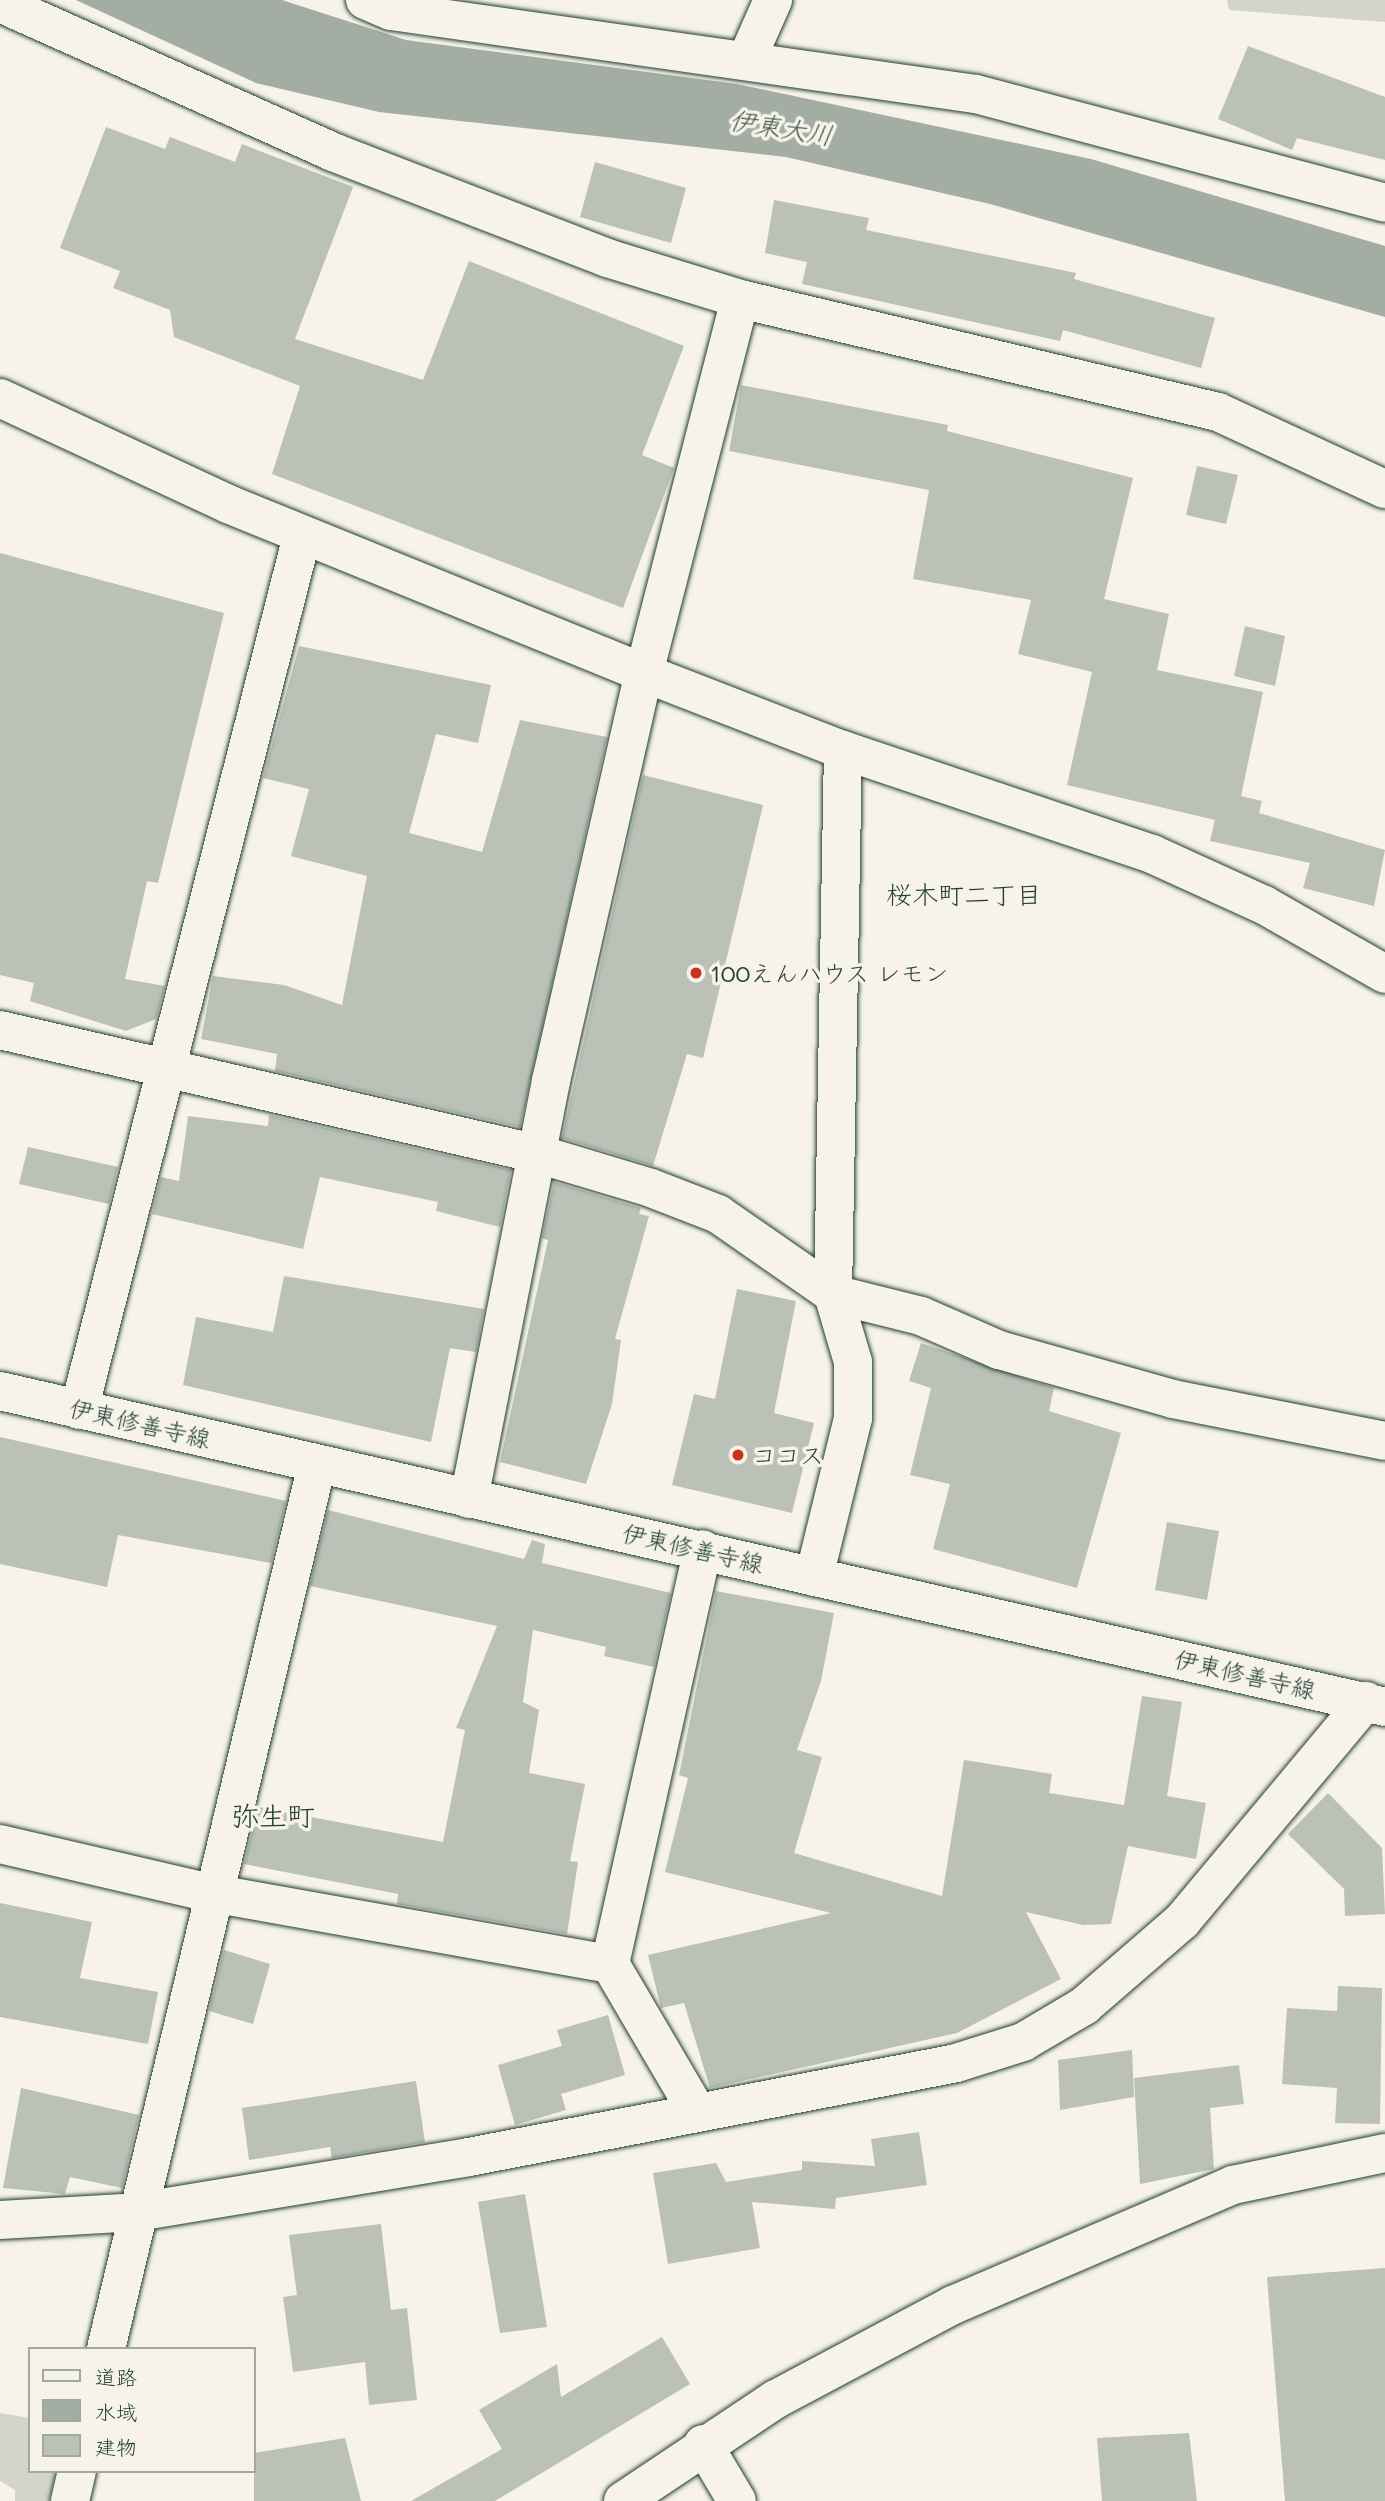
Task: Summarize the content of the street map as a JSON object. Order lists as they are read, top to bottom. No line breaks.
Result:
{"streets":{"street":["伊東修善寺線"]},"districts":["桜木町二丁目","弥生町"],"water":["伊東大川"],"places":["100えんハウス レモン","ココス"],"legend":["道路","水域","建物"]}
